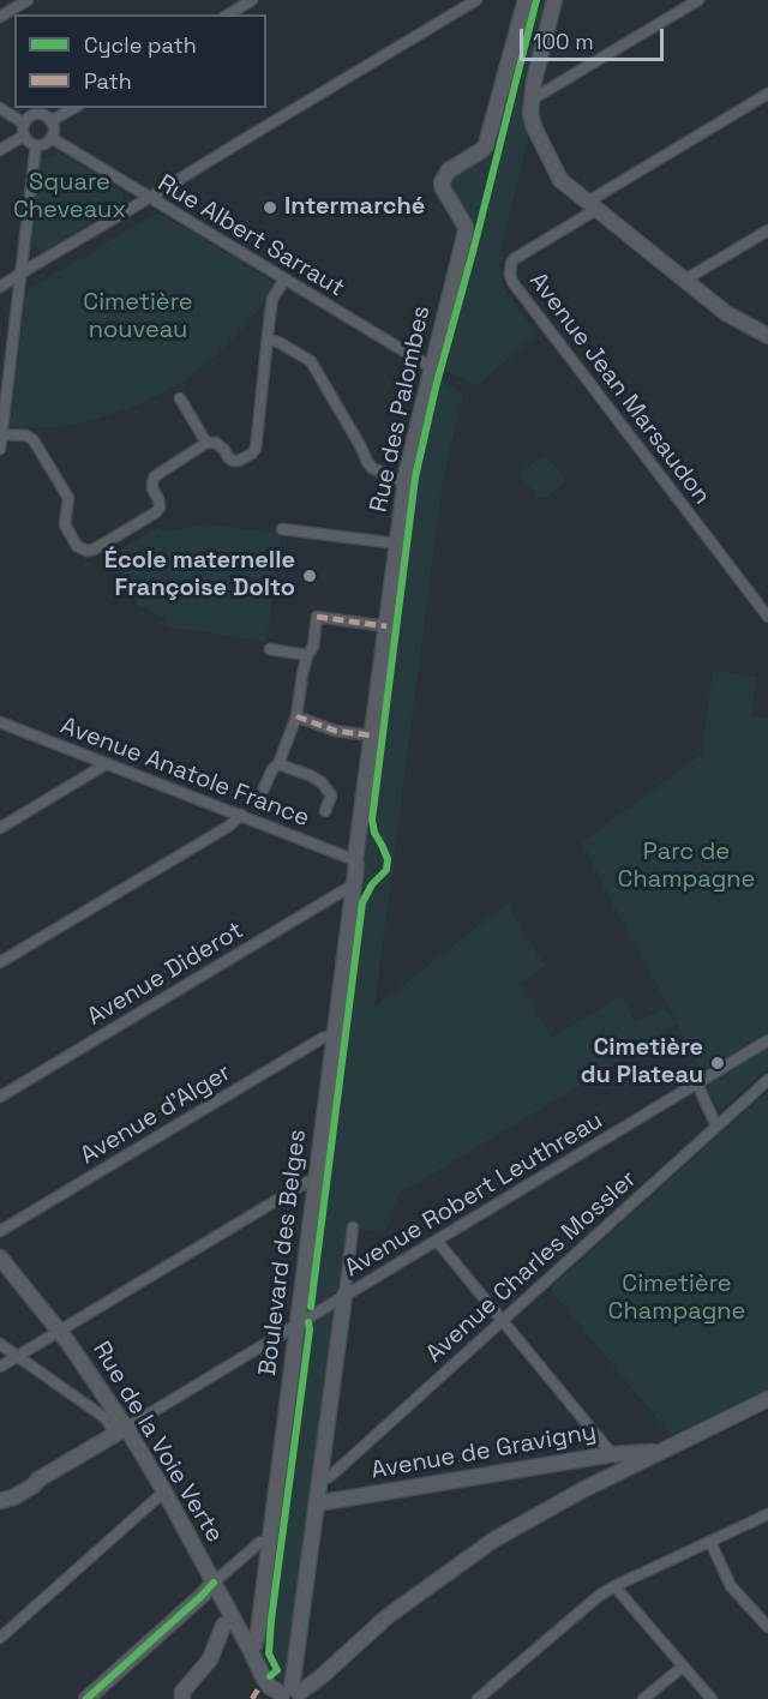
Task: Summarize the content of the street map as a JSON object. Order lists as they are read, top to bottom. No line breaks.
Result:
{"streets":{"street":["Rue Albert Sarraut","Avenue Jean Marsaudon","Rue des Palombes","Avenue Anatole France","Avenue Diderot","Avenue d'Alger","Avenue Robert Leuthreau","Boulevard des Belges","Avenue Charles Mossler","Rue de la Voie Verte","Avenue de Gravigny"]},"crossings":[["Rue Albert Sarraut","Rue des Palombes"],["Rue des Palombes","Avenue Anatole France"],["Rue des Palombes","Boulevard des Belges"],["Avenue Anatole France","Boulevard des Belges"],["Avenue Diderot","Boulevard des Belges"],["Avenue d'Alger","Boulevard des Belges"],["Avenue Robert Leuthreau","Boulevard des Belges"],["Avenue Robert Leuthreau","Rue de la Voie Verte"],["Boulevard des Belges","Rue de la Voie Verte"]],"parks":["Square Cheveaux","Cimetière nouveau","Parc de Champagne","Cimetière Champagne"],"places":["Intermarché","École maternelle Françoise Dolto","Cimetière du Plateau"],"legend":["Cycle path","Path"],"scale_bar":"100 m"}
